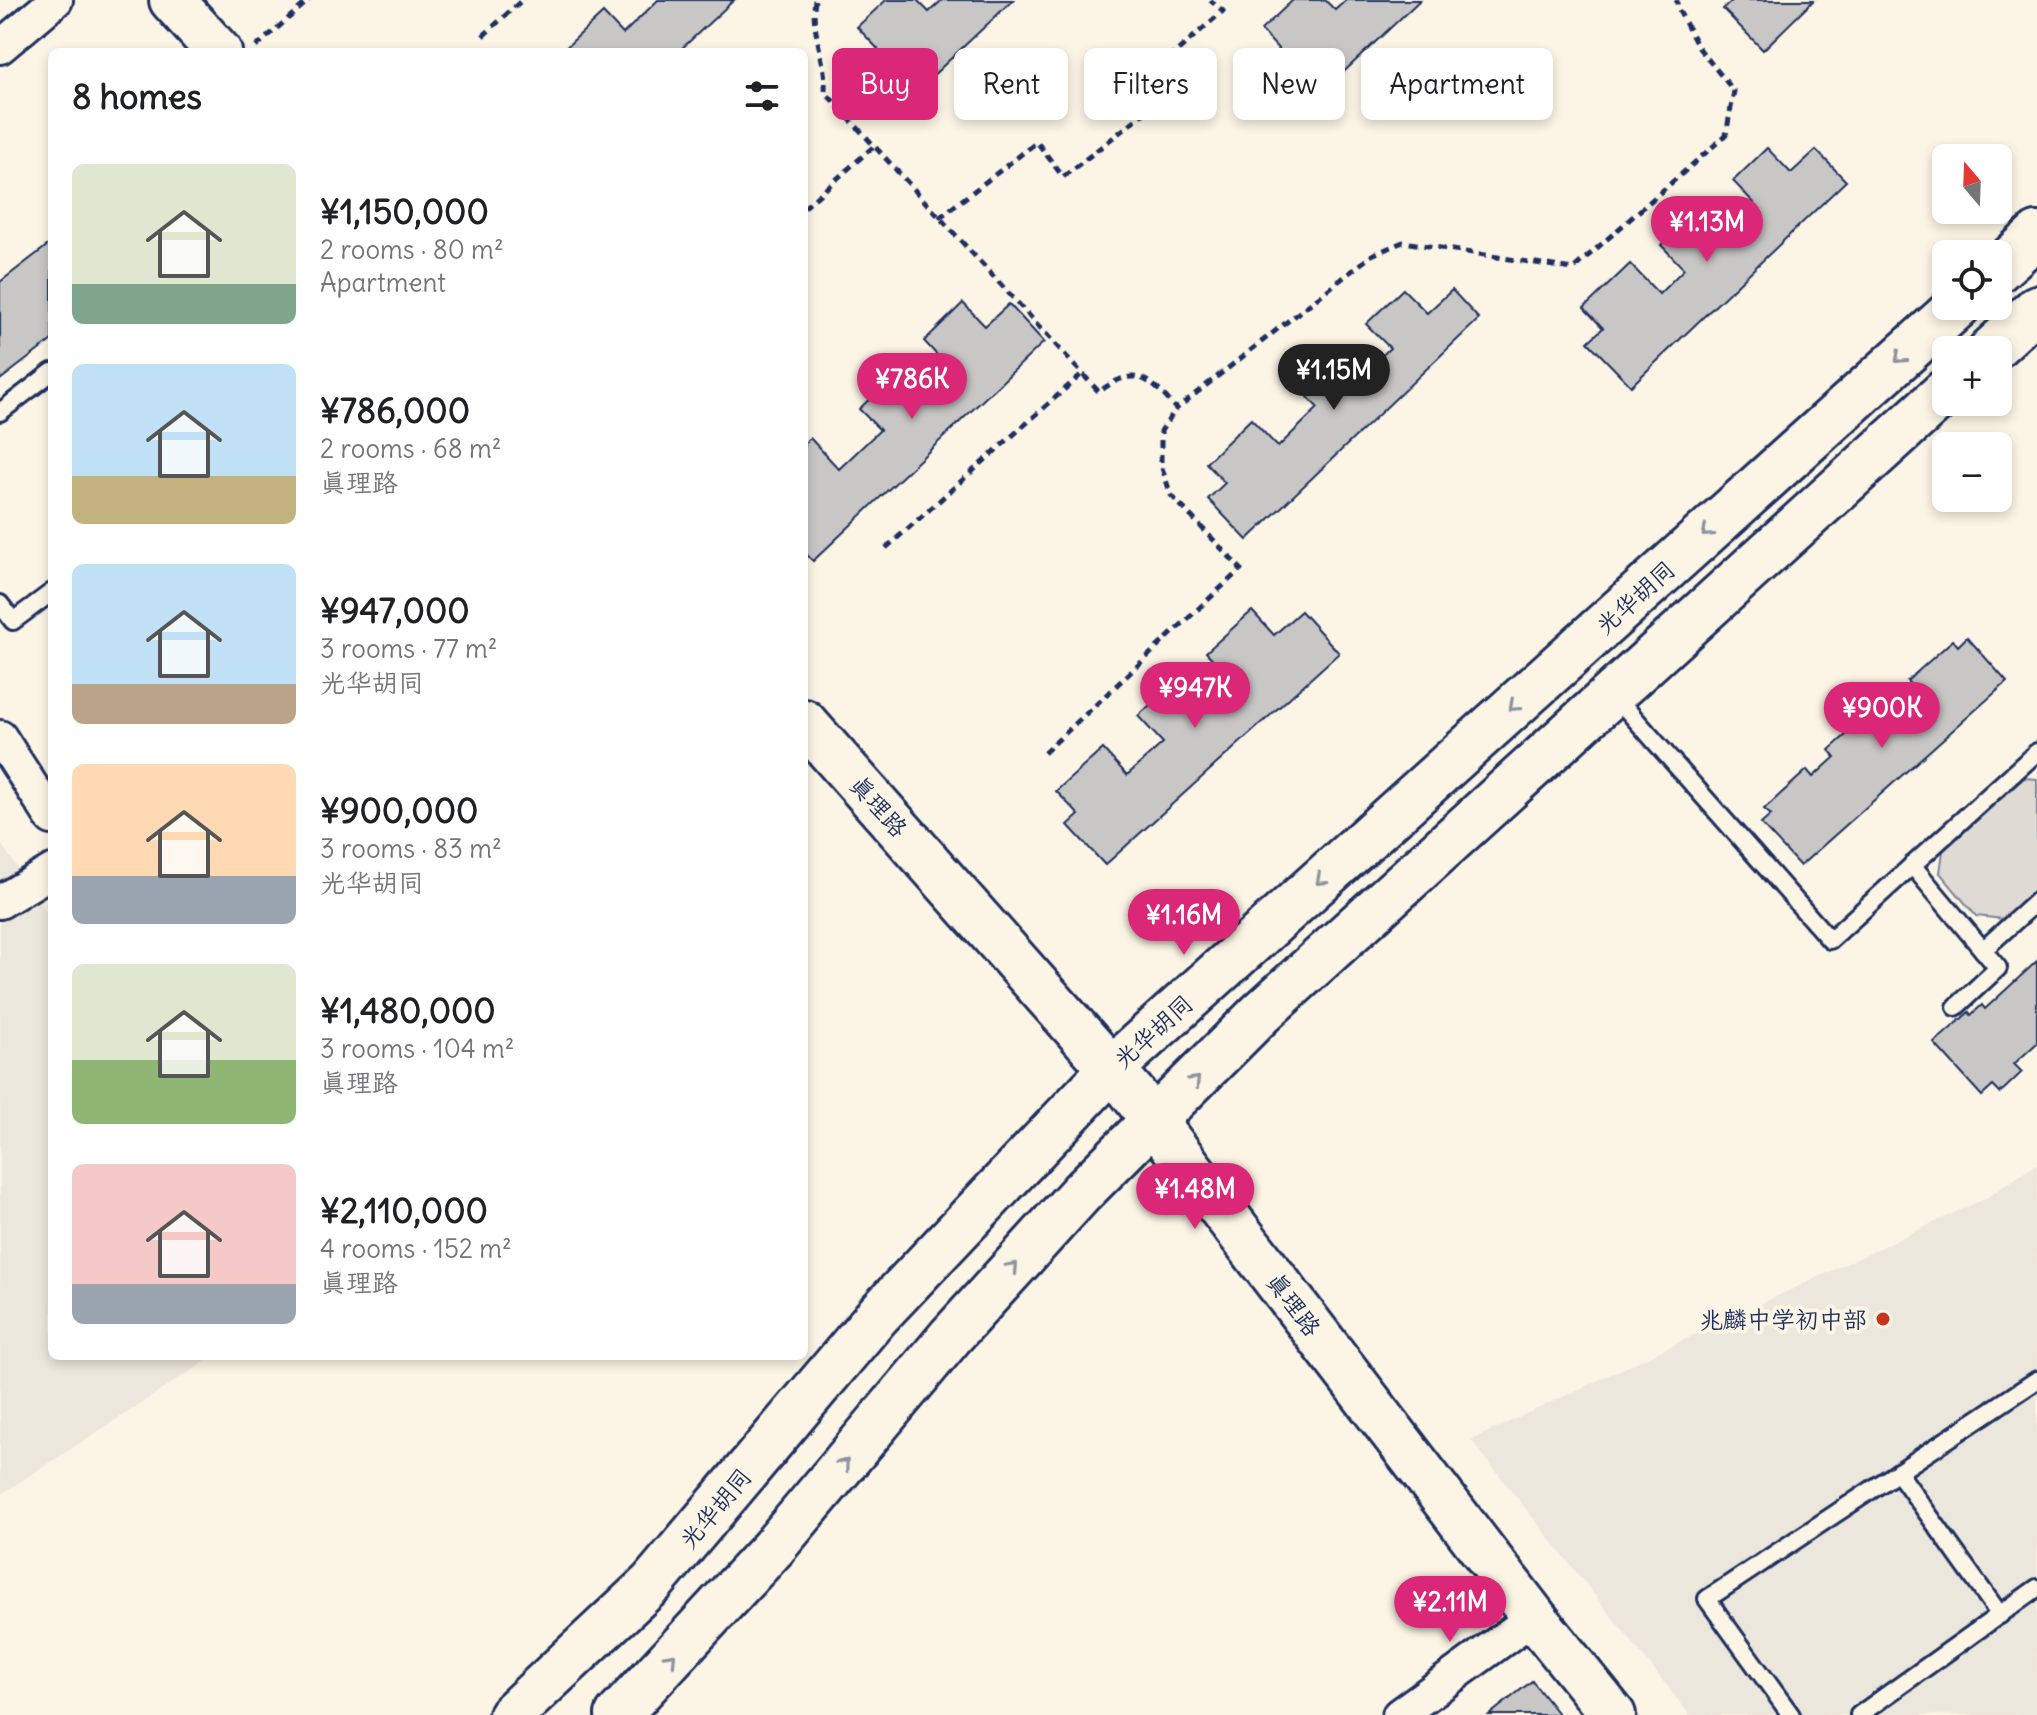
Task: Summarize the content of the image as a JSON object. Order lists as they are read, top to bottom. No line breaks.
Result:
{"streets":{"main road":["光华胡同","真理路"]},"crossings":[["光华胡同","真理路"]],"places":["兆麟中学初中部"],"north":"top","page":{"chip":["Buy","Rent","Filters","New","Apartment"],"heading":"8 homes","map_buttons":["+","−"],"list":[{"name":"¥1,150,000","note":"2 rooms · 80 m² · Apartment"},{"name":"¥786,000","note":"2 rooms · 68 m² · 真理路"},{"name":"¥947,000","note":"3 rooms · 77 m² · 光华胡同"},{"name":"¥900,000","note":"3 rooms · 83 m² · 光华胡同"},{"name":"¥1,480,000","note":"3 rooms · 104 m² · 真理路"},{"name":"¥2,110,000","note":"4 rooms · 152 m² · 真理路"}],"price":["¥1.13M","¥1.15M","¥786K","¥947K","¥900K","¥1.16M","¥1.48M","¥2.11M"]}}
